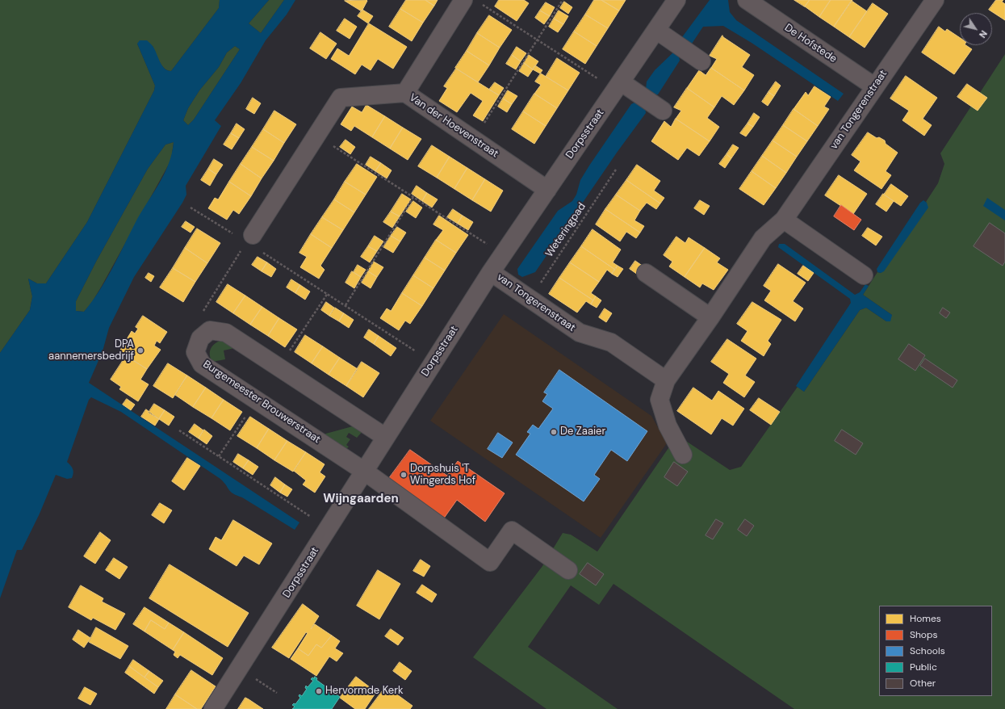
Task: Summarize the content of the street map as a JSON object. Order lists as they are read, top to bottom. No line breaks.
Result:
{"streets":{"street":["De Hofstede","van Tongerenstraat","Van der Hoevenstraat","Dorpsstraat","Burgemeester Brouwerstraat"],"path":["Weteringpad"]},"crossings":[["De Hofstede","van Tongerenstraat"],["van Tongerenstraat","Dorpsstraat"],["van Tongerenstraat","Weteringpad"],["Van der Hoevenstraat","Dorpsstraat"],["Dorpsstraat","Burgemeester Brouwerstraat"]],"districts":["Wijngaarden"],"places":["DPA aannemersbedrijf","De Zaaier","Dorpshuis 'T Wingerds Hof","Hervormde Kerk"],"legend":["Homes","Shops","Schools","Public","Other"],"north":"bottom right"}
